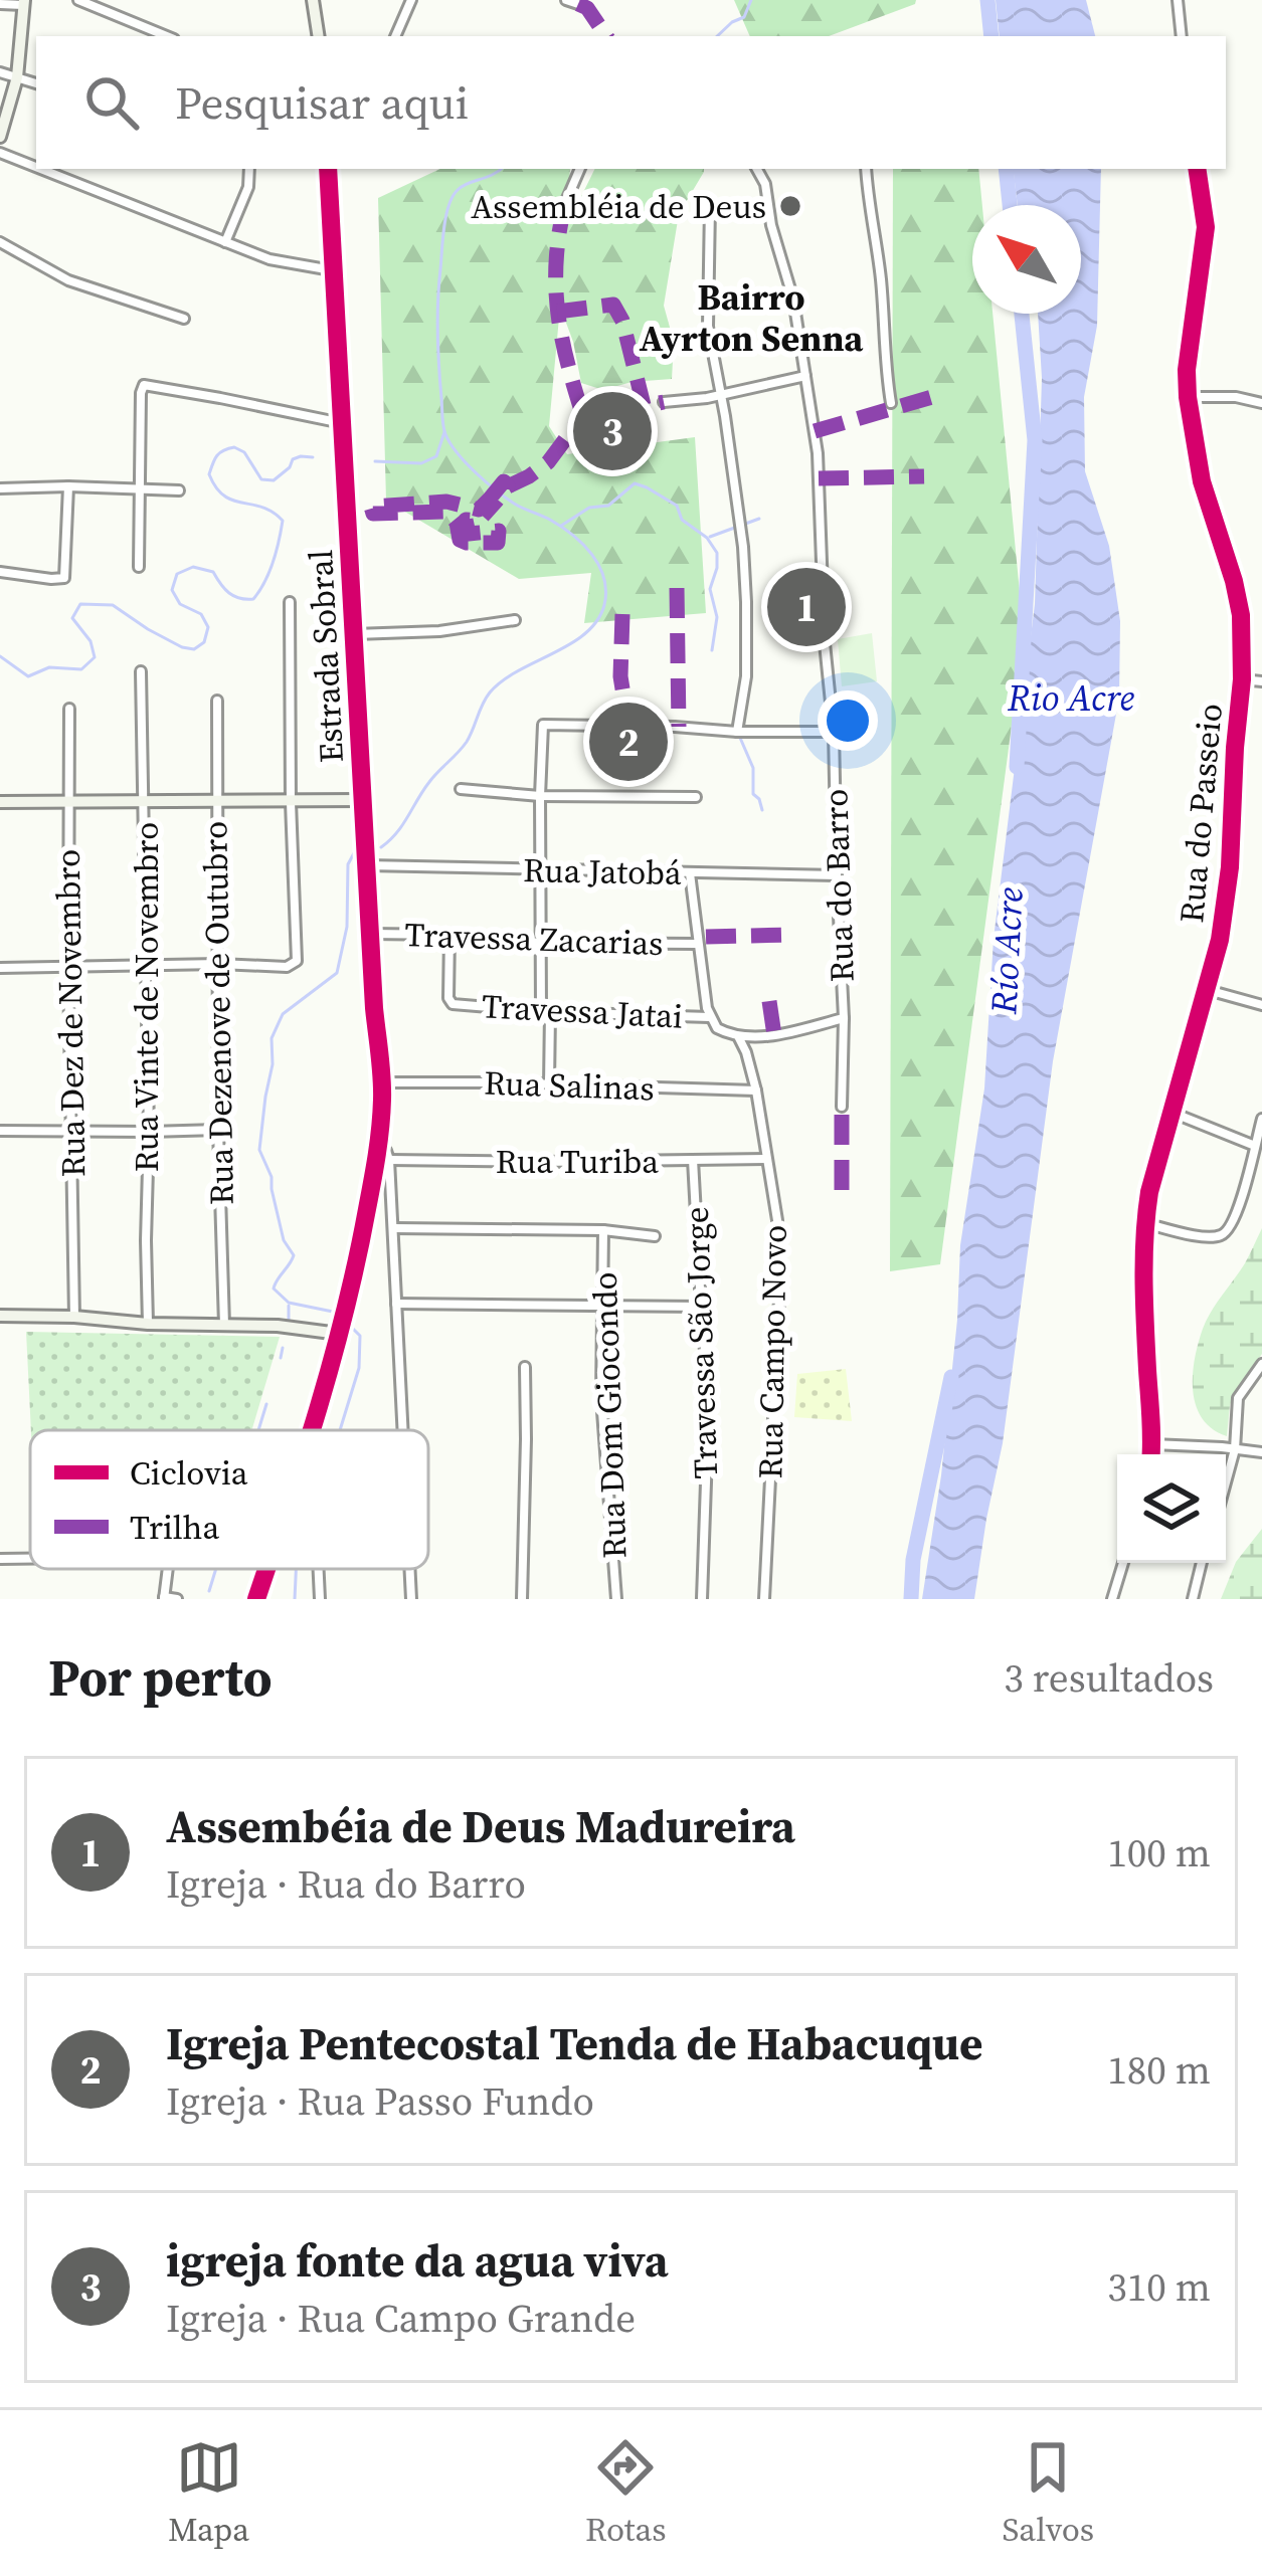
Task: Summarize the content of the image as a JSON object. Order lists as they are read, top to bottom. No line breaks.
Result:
{"streets":{"street":["Estrada Sobral","Rua do Passeio","Rua Jatobá","Rua do Barro","Travessa Zacarias","Rua Vinte de Novembro","Travessa Jatai","Rua Dez de Novembro","Rua Dezenove de Outubro","Rua Salinas","Rua Turiba","Travessa São Jorge","Rua Campo Novo","Rua Dom Giocondo"]},"crossings":[["Estrada Sobral","Rua Jatobá"],["Estrada Sobral","Travessa Zacarias"],["Estrada Sobral","Rua Salinas"],["Rua Jatobá","Rua do Barro"],["Travessa Zacarias","Travessa Jatai"],["Rua Salinas","Rua Campo Novo"],["Rua Turiba","Travessa São Jorge"],["Rua Turiba","Rua Campo Novo"]],"districts":["Bairro Ayrton Senna"],"water":["Rio Acre","Río Acre"],"places":["Assembléia de Deus"],"legend":["Ciclovia","Trilha"],"north":"top left","page":{"search":"Pesquisar aqui","pins":["3","1","2"],"heading":["Por perto","3 resultados"],"list":[{"mark":"1","name":"Assembéia de Deus Madureira","note":"Igreja · Rua do Barro","value":"100 m"},{"mark":"2","name":"Igreja Pentecostal Tenda de Habacuque","note":"Igreja · Rua Passo Fundo","value":"180 m"},{"mark":"3","name":"igreja fonte da agua viva","note":"Igreja · Rua Campo Grande","value":"310 m"}],"nav":["Mapa","Rotas","Salvos"]}}
